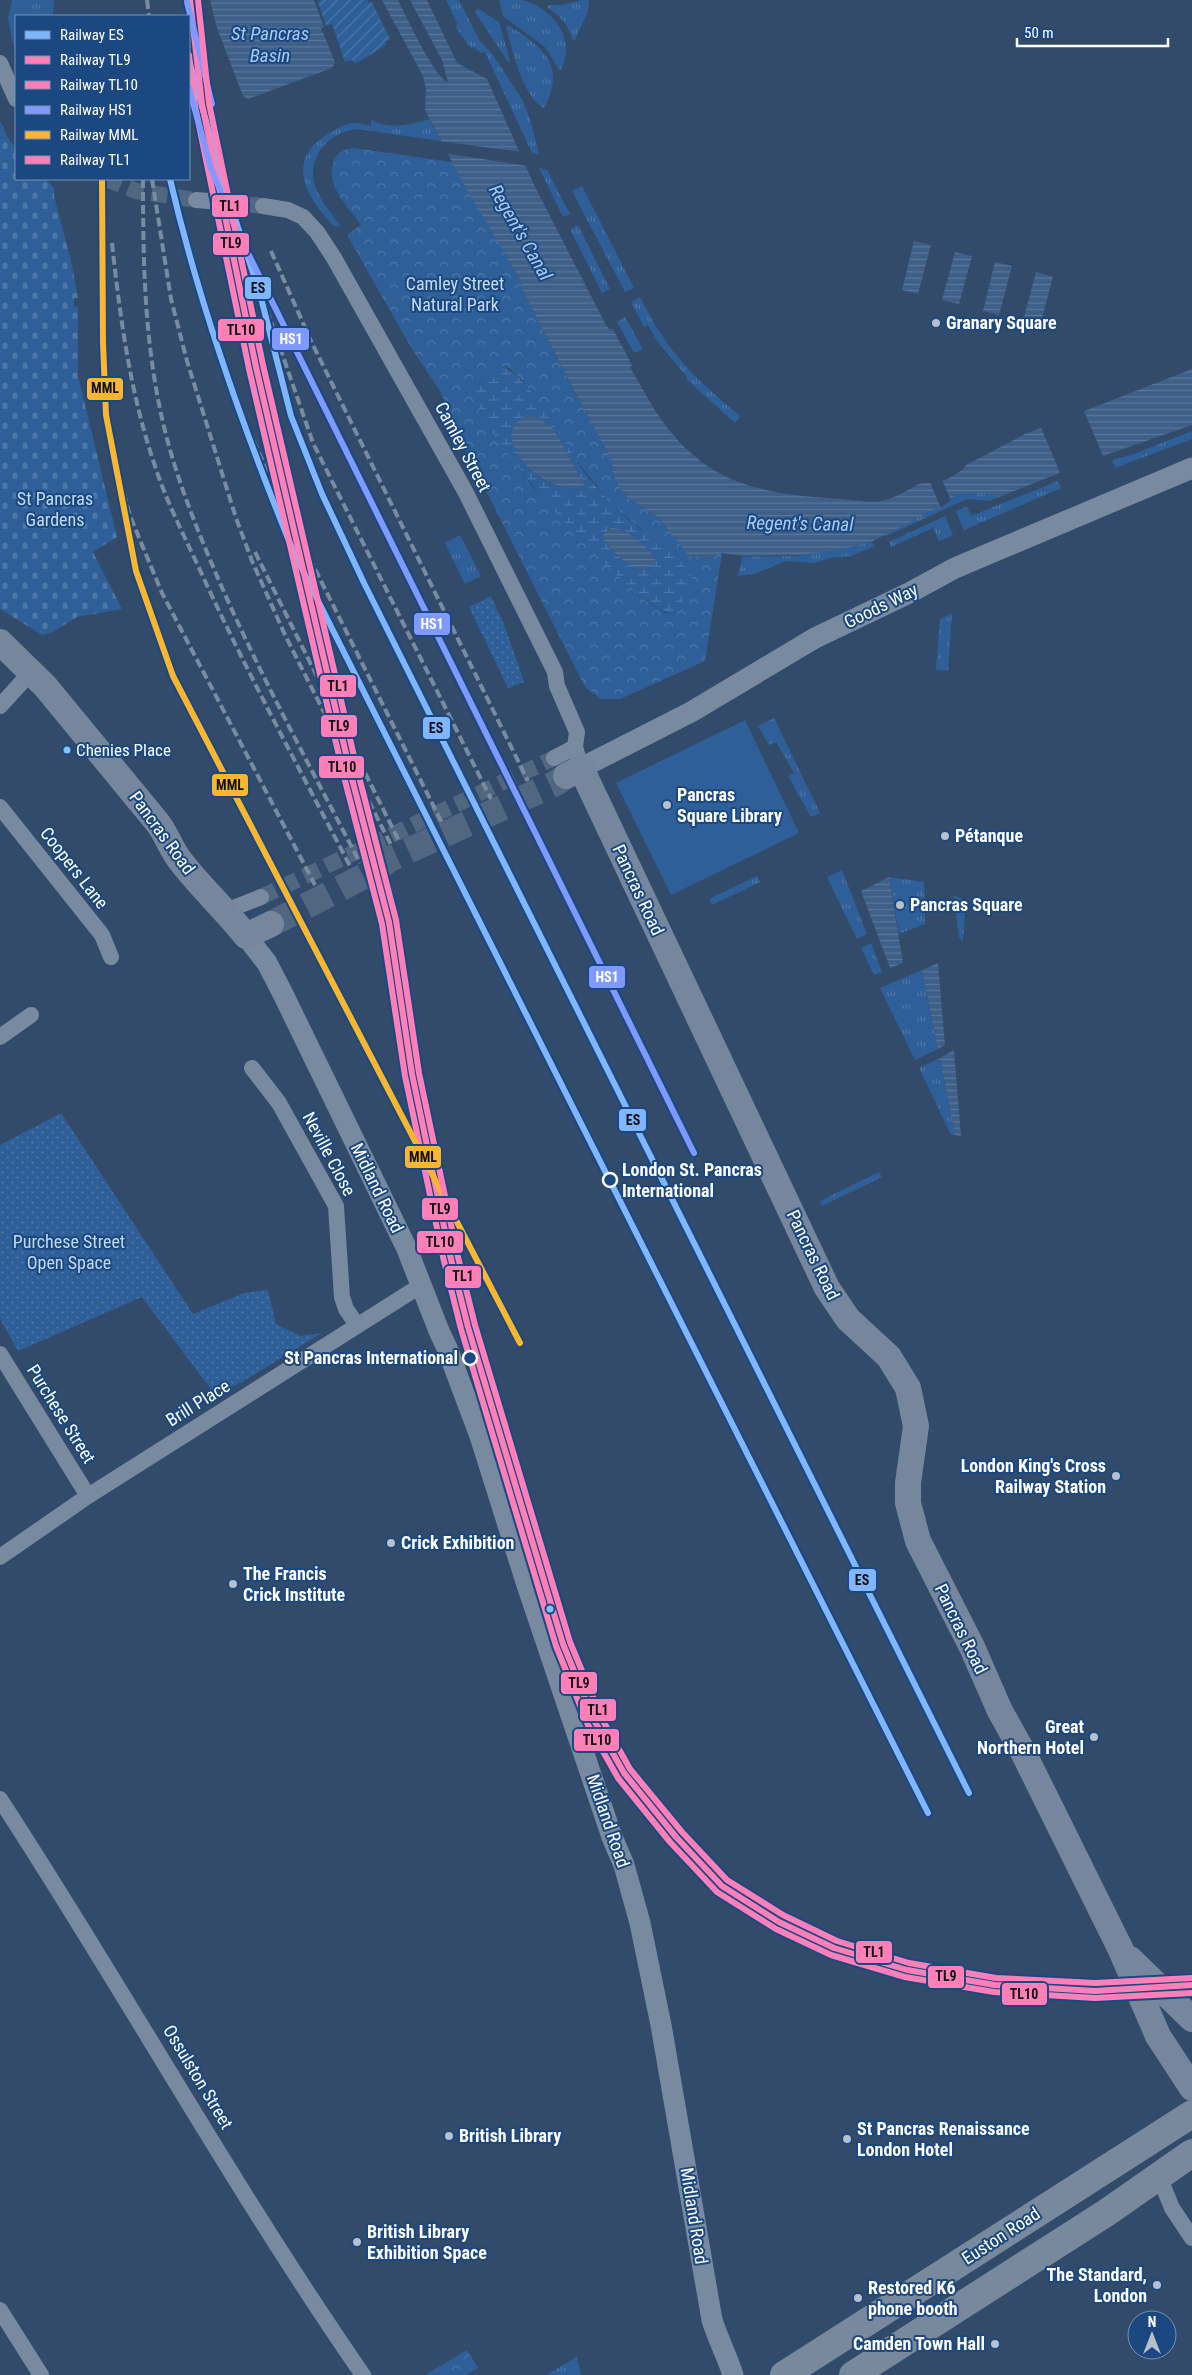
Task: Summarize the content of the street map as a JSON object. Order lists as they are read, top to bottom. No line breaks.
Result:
{"streets":{"highway":["Euston Road"],"main road":["Pancras Road"],"street":["Camley Street","Goods Way","Coopers Lane","Neville Close","Midland Road","Brill Place","Purchese Street","Ossulston Street"]},"crossings":[["Camley Street","Goods Way"],["Camley Street","Pancras Road"],["Goods Way","Pancras Road"],["Pancras Road","Midland Road"],["Neville Close","Brill Place"],["Midland Road","Brill Place"],["Brill Place","Purchese Street"]],"water":["St Pancras Basin","Regent's Canal"],"parks":["Camley Street Natural Park","St Pancras Gardens","Purchese Street Open Space"],"places":["Granary Square","Chenies Place","Pancras Square Library","Pétanque","Pancras Square","London St. Pancras International","St Pancras International","London King's Cross Railway Station","Crick Exhibition","The Francis Crick Institute","Great Northern Hotel","British Library","St Pancras Renaissance London Hotel","British Library Exhibition Space","The Standard, London","Restored K6 phone booth","Camden Town Hall"],"lines":["rail line TL9","rail line TL1","rail line HS1","rail line TL10","rail line ES","rail line MML"],"legend":["Railway ES","Railway TL9","Railway TL10","Railway HS1","Railway MML","Railway TL1"],"scale_bar":"50 m","north":"top"}
